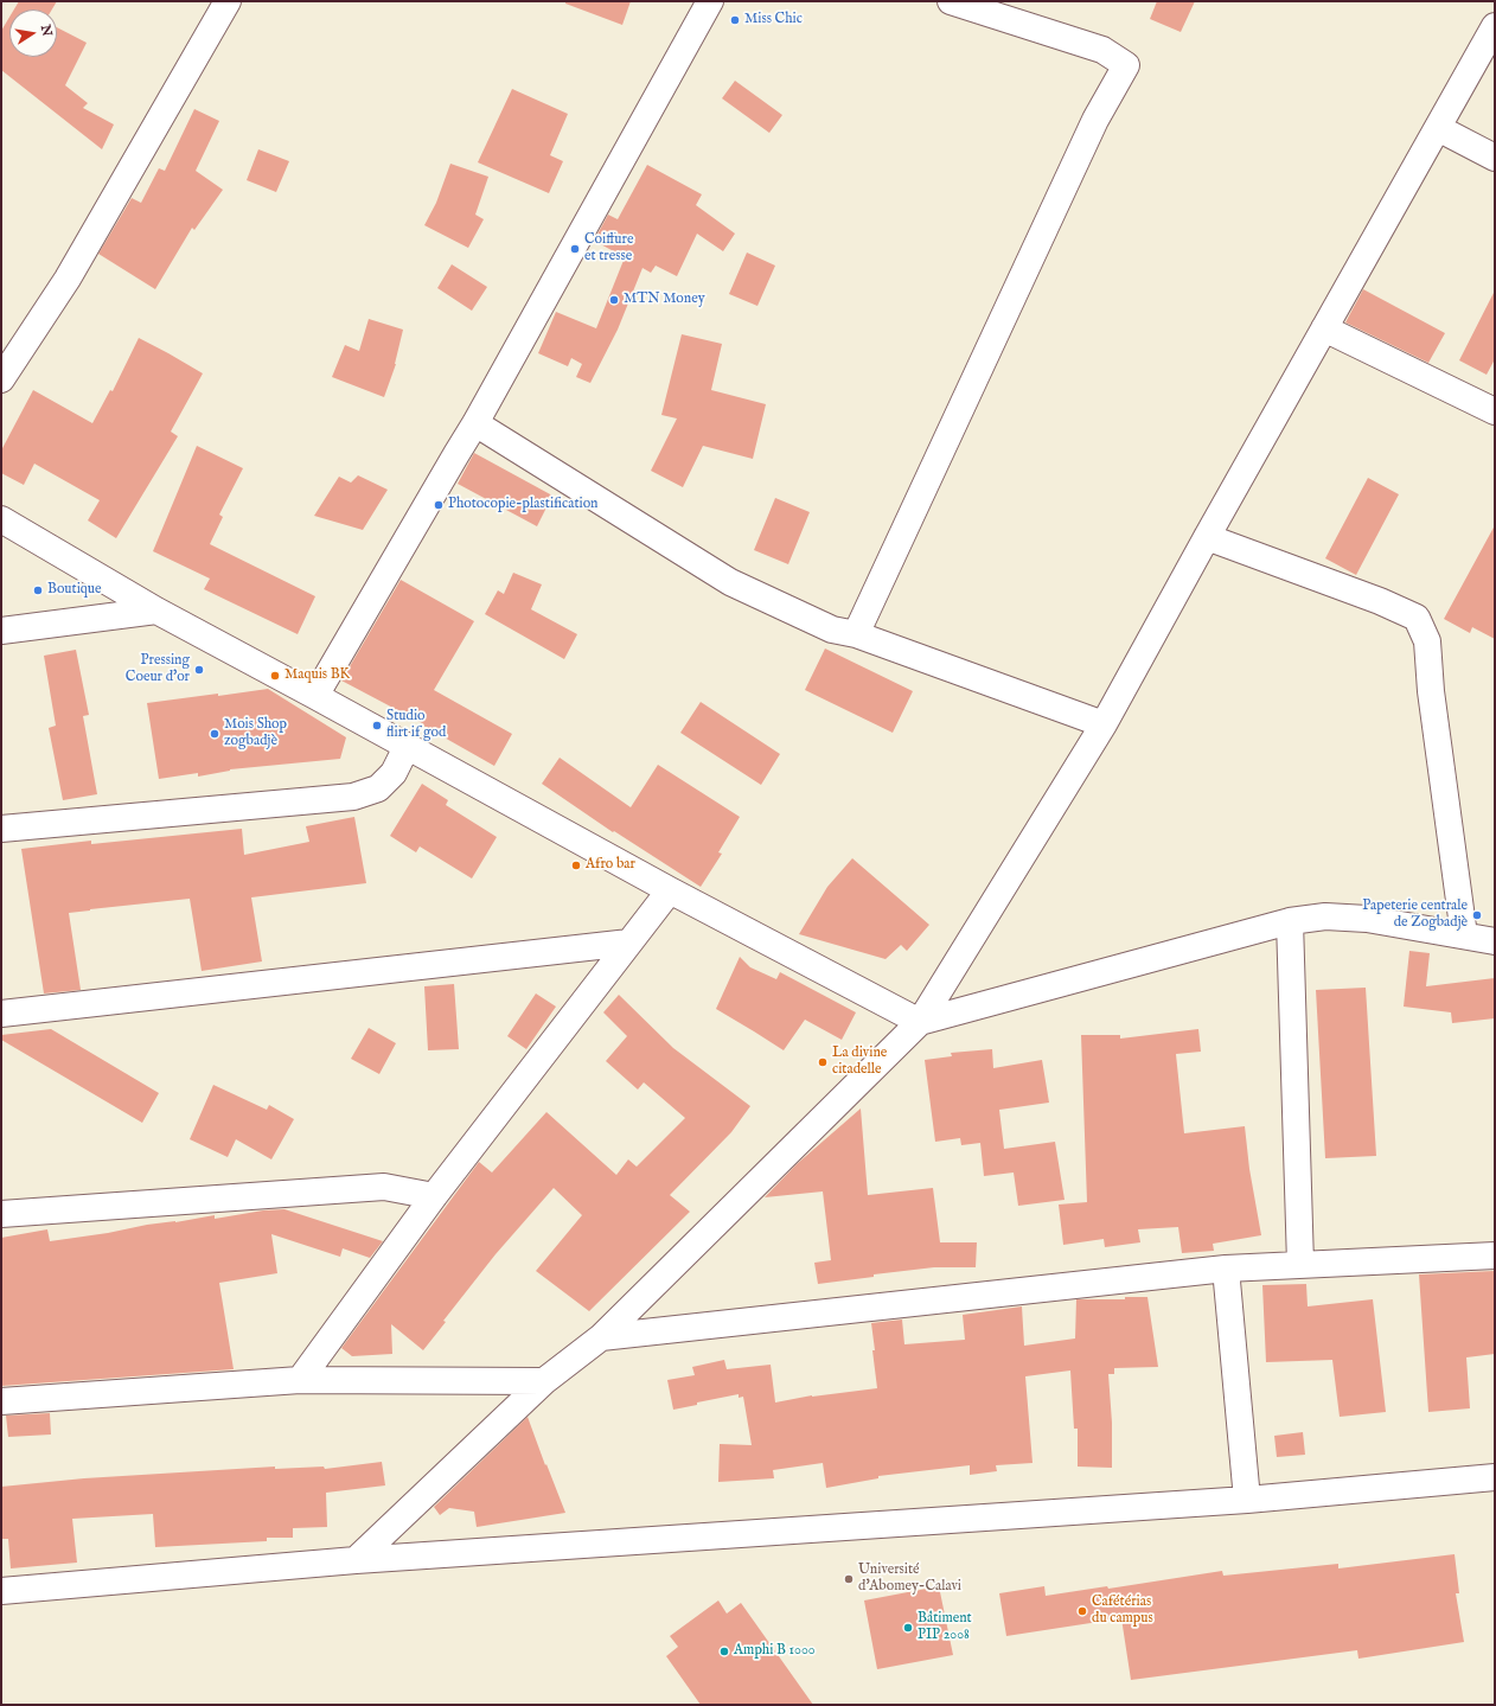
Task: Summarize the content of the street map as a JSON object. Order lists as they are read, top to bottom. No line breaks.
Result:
{"places":["Miss Chic","Coiffure et tresse","MTN Money","Photocopie-plastification","Boutique","Pressing Coeur d'or","Maquis BK","Studio flirt if god","Mois Shop zogbadjè","Afro bar","Papeterie centrale de Zogbadjè","La divine citadelle","Université d'Abomey-Calavi","Cafétérias du campus","Bâtiment PIP 2008","Amphi B 1000"],"north":"right"}
